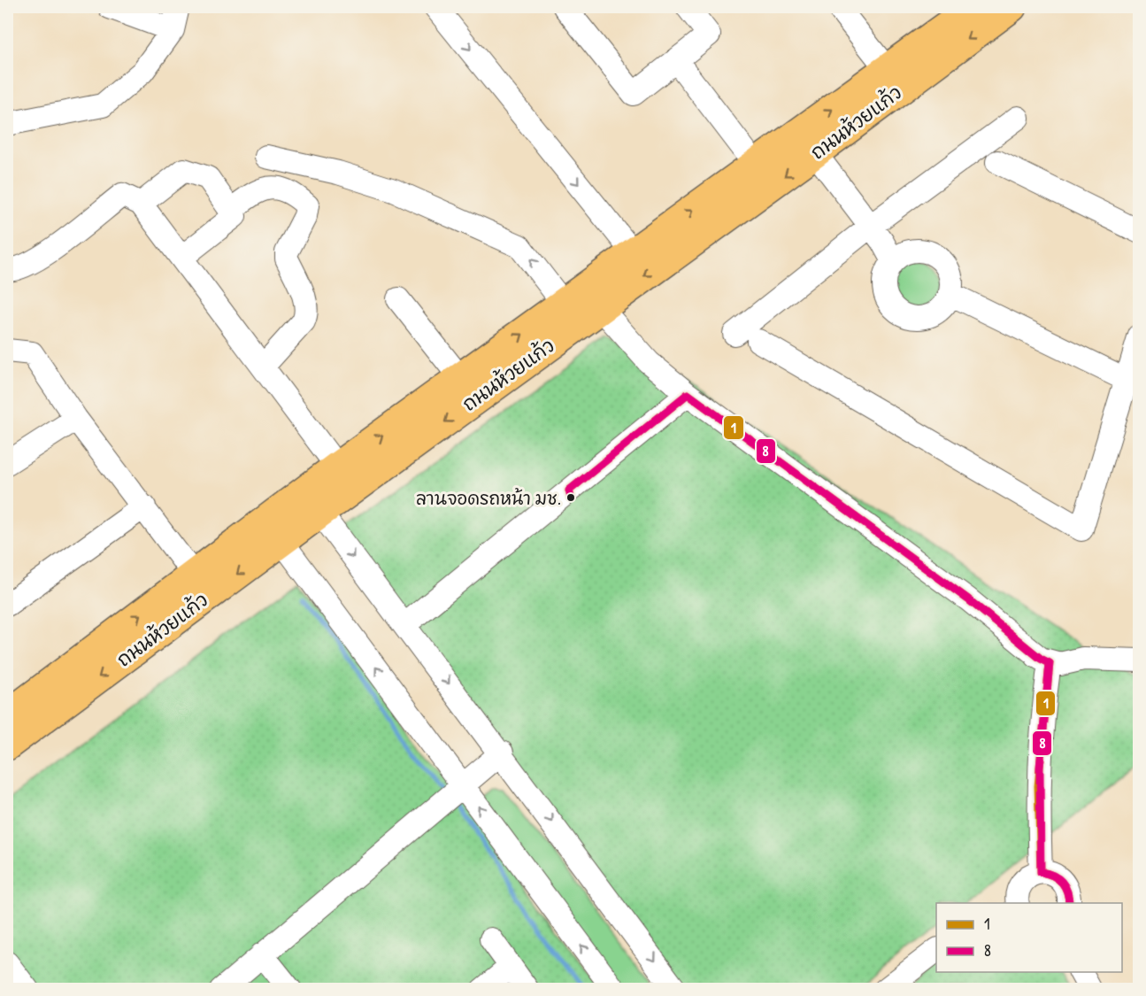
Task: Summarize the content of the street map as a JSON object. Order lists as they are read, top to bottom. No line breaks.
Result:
{"streets":{"main road":["ถนนห้วยแก้ว"]},"places":["ลานจอดรถหน้า มช."],"lines":["transit line 1","transit line 8"],"legend":["1","8"]}
